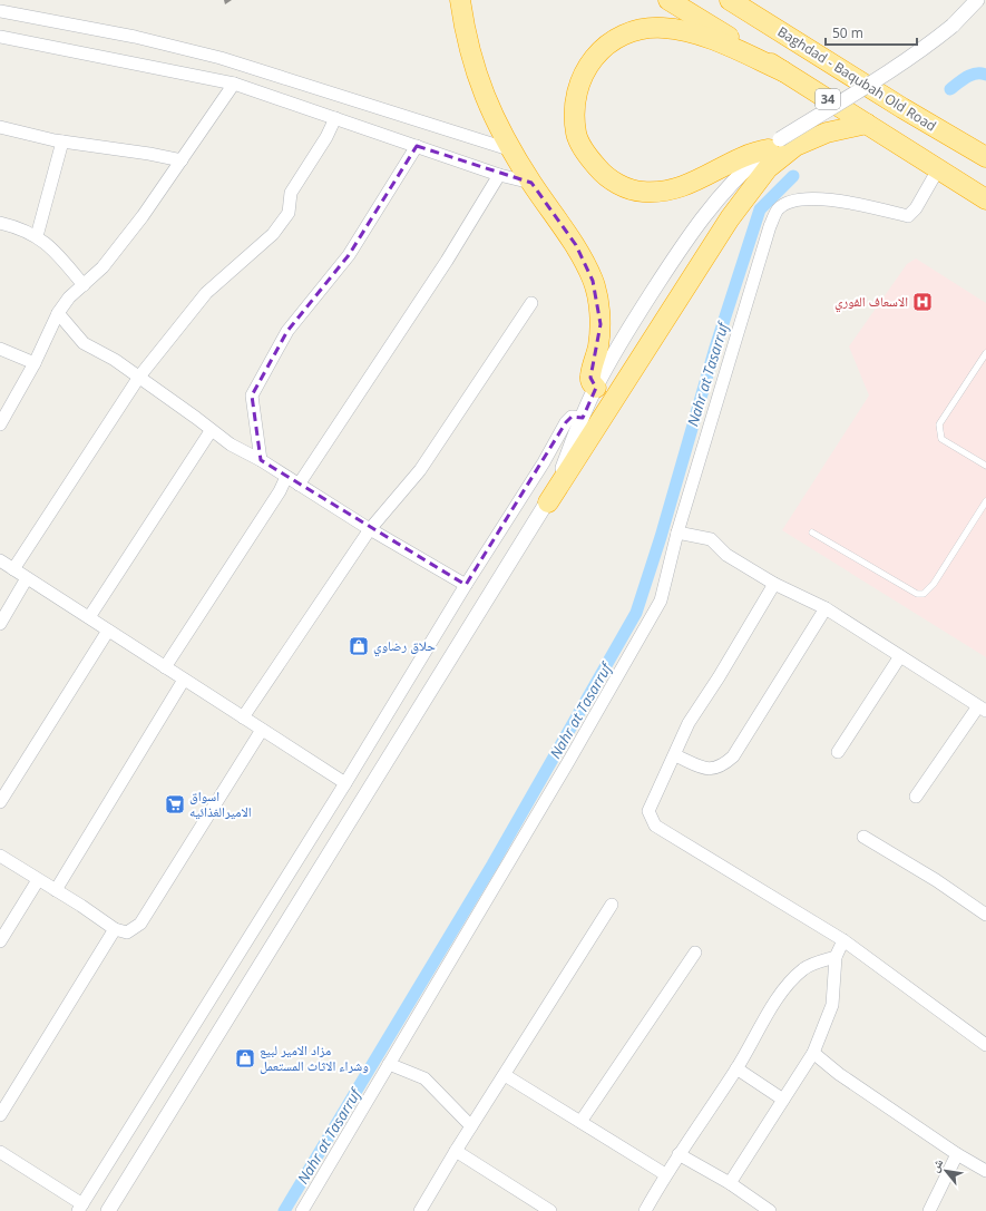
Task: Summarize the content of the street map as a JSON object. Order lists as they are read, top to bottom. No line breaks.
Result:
{"streets":{"highway":["Baghdad - Baqubah Old Road","34"]},"water":["Nahr at Tasarruf"],"places":{"hospital":["الاسعاف الفوري"],"shop":["حلاق رضاوي","مزاد الامير لبيع وشراء الاثاث المستعمل"],"supermarket":["اسواق الاميرالغذائيه"]},"scale_bar":"50 m","north":"top left"}
